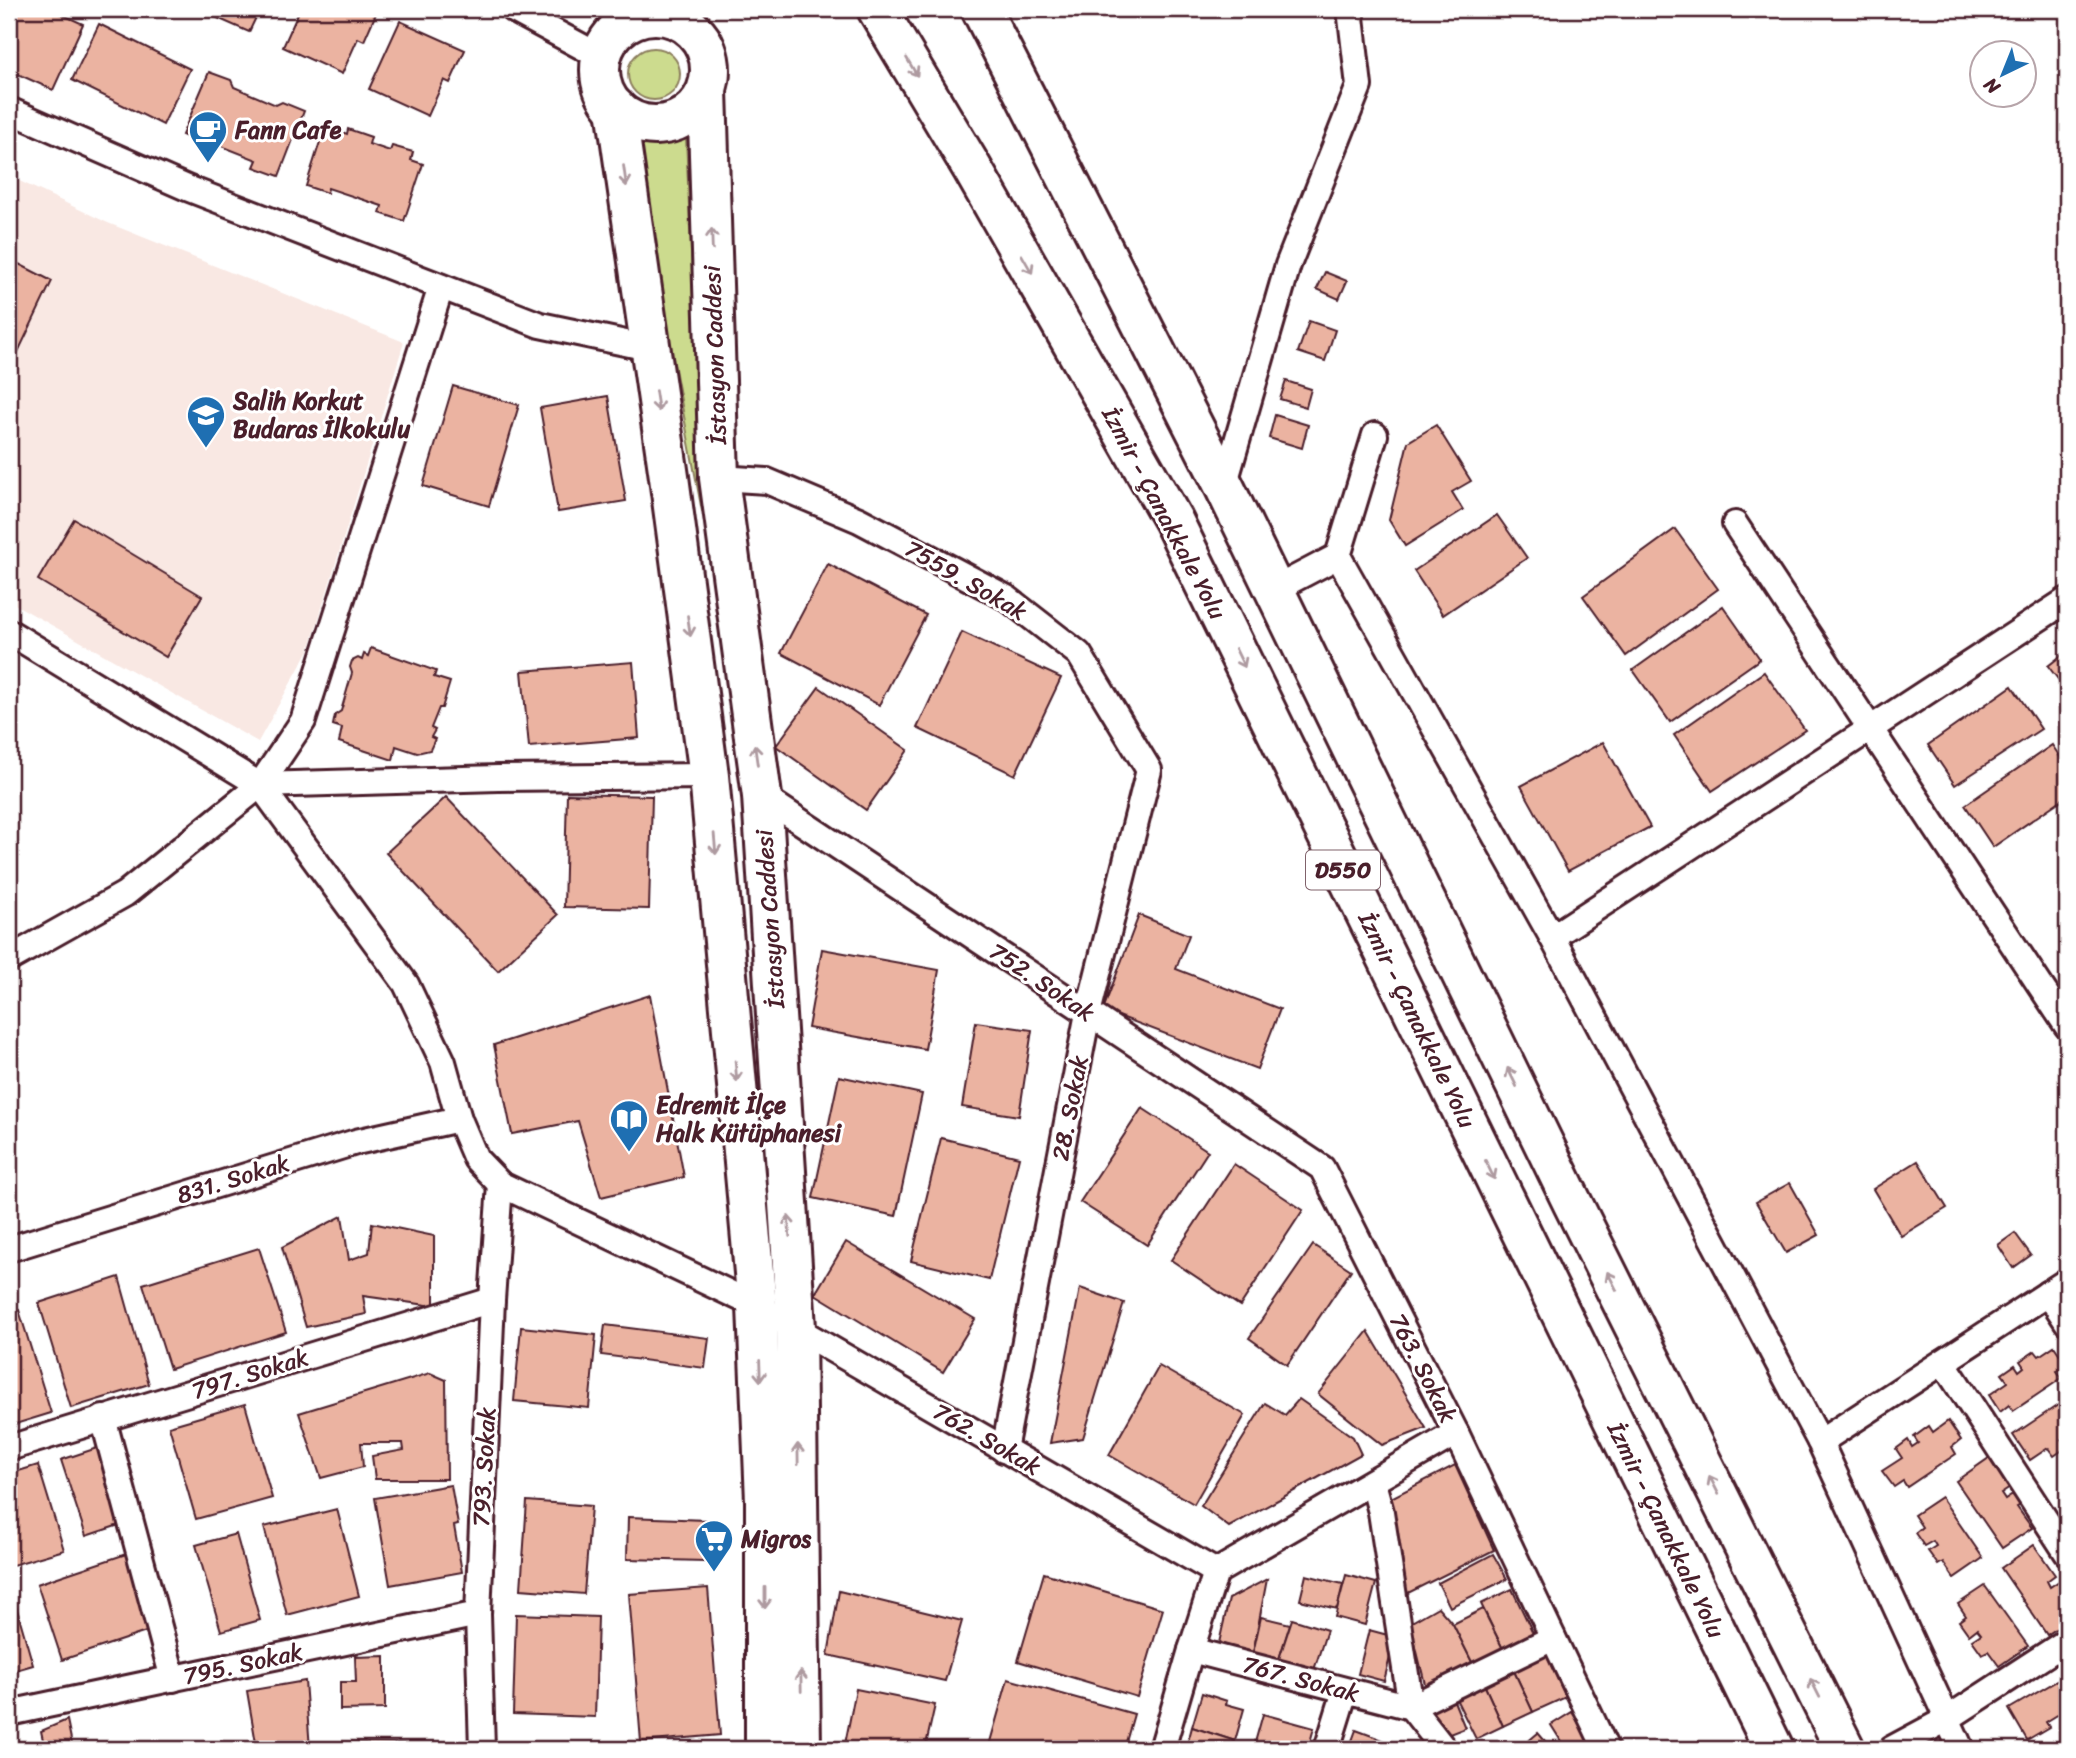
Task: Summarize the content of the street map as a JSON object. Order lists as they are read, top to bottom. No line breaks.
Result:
{"streets":{"main road":["İstasyon Caddesi","İzmir - Çanakkale Yolu","D550"],"street":["7559. Sokak","752. Sokak","28. Sokak","831. Sokak","763. Sokak","797. Sokak","762. Sokak","793. Sokak","795. Sokak","767. Sokak"]},"crossings":[["İstasyon Caddesi","7559. Sokak"],["İstasyon Caddesi","752. Sokak"],["İstasyon Caddesi","762. Sokak"],["7559. Sokak","28. Sokak"],["752. Sokak","28. Sokak"],["752. Sokak","763. Sokak"],["28. Sokak","762. Sokak"],["763. Sokak","762. Sokak"],["797. Sokak","793. Sokak"],["762. Sokak","793. Sokak"],["793. Sokak","795. Sokak"]],"places":{"cafe":["Fann Cafe"],"school or university":["Salih Korkut Budaras İlkokulu"],"library":["Edremit İlçe Halk Kütüphanesi"],"supermarket":["Migros"]},"north":"bottom left"}
